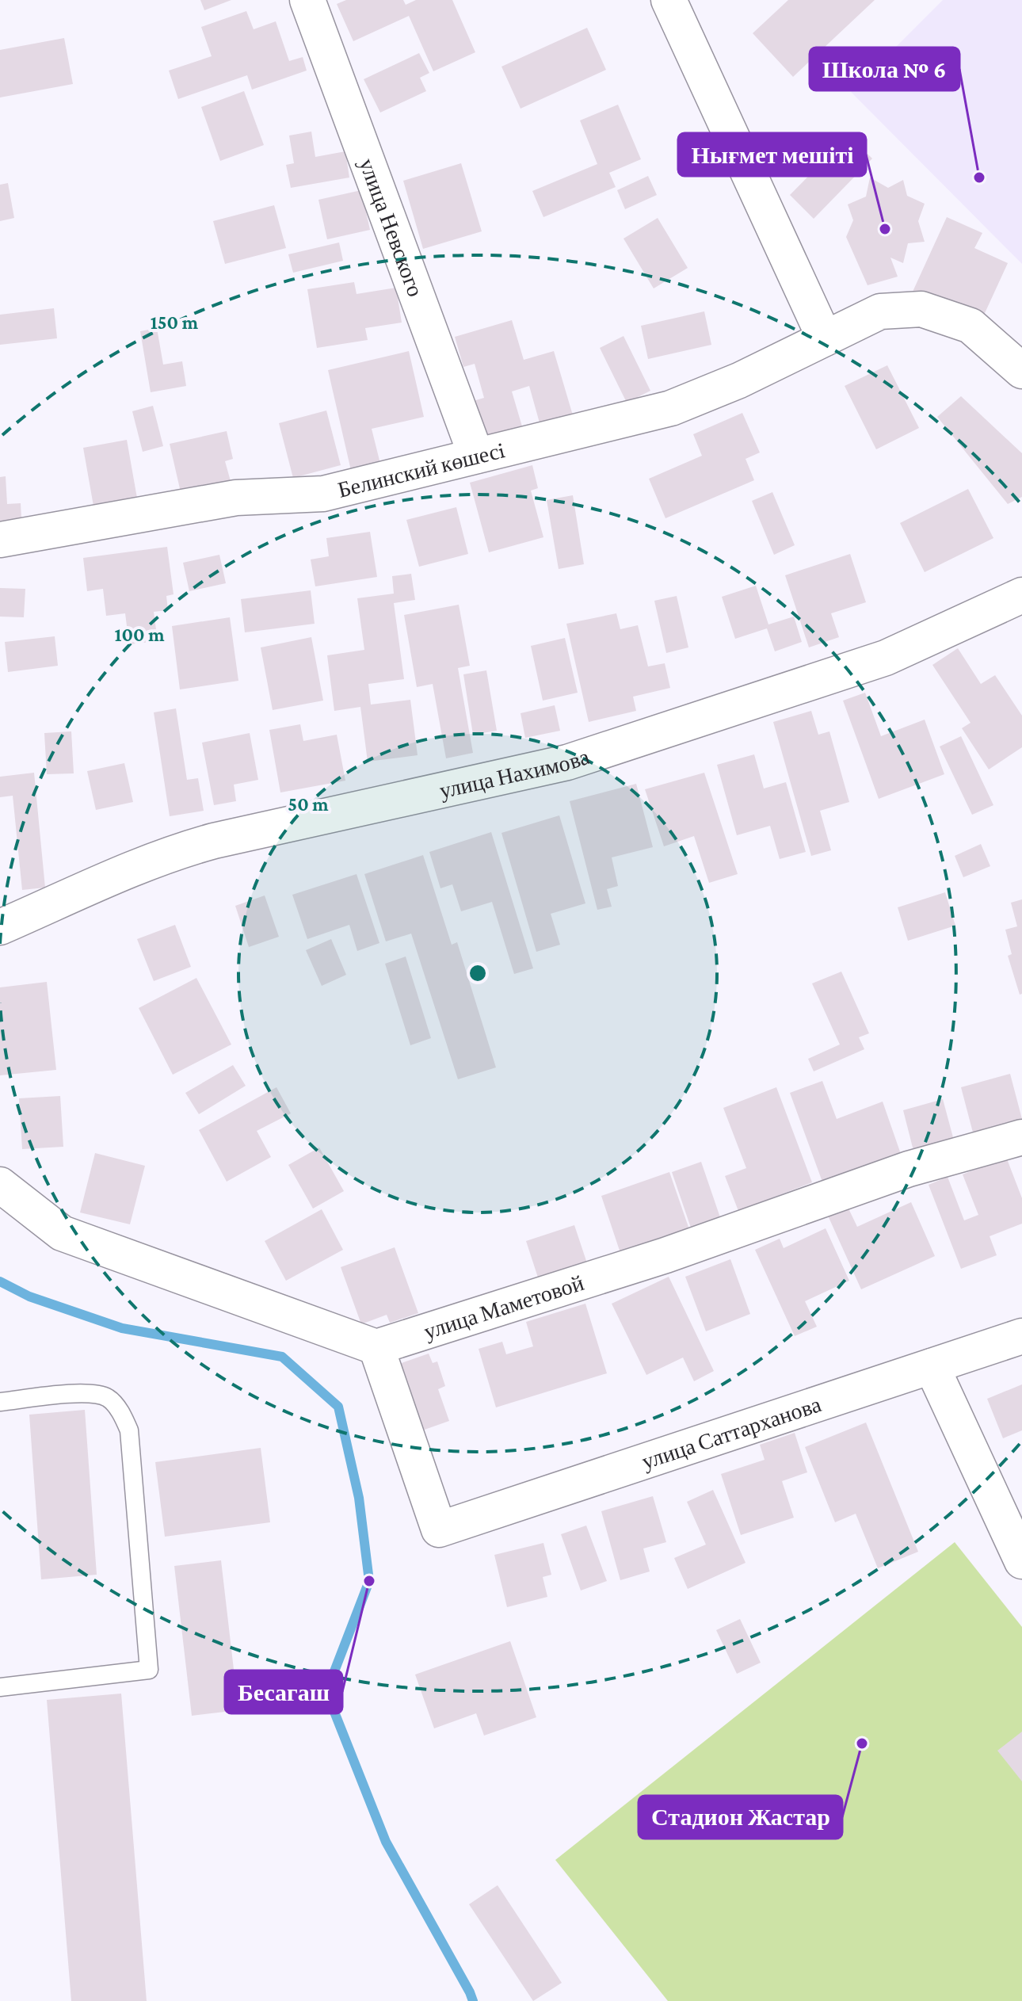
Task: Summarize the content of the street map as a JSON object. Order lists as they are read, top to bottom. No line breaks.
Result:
{"streets":{"street":["улица Невского","Белинский көшесi","улица Нахимова","улица Маметовой","улица Саттарханова"]},"crossings":[["улица Невского","Белинский көшесi"],["улица Маметовой","улица Саттарханова"]],"places":["Школа № 6","Нығмет мешіті","Бесагаш","Стадион Жастар"],"rings":["150 m","100 m","50 m"]}
